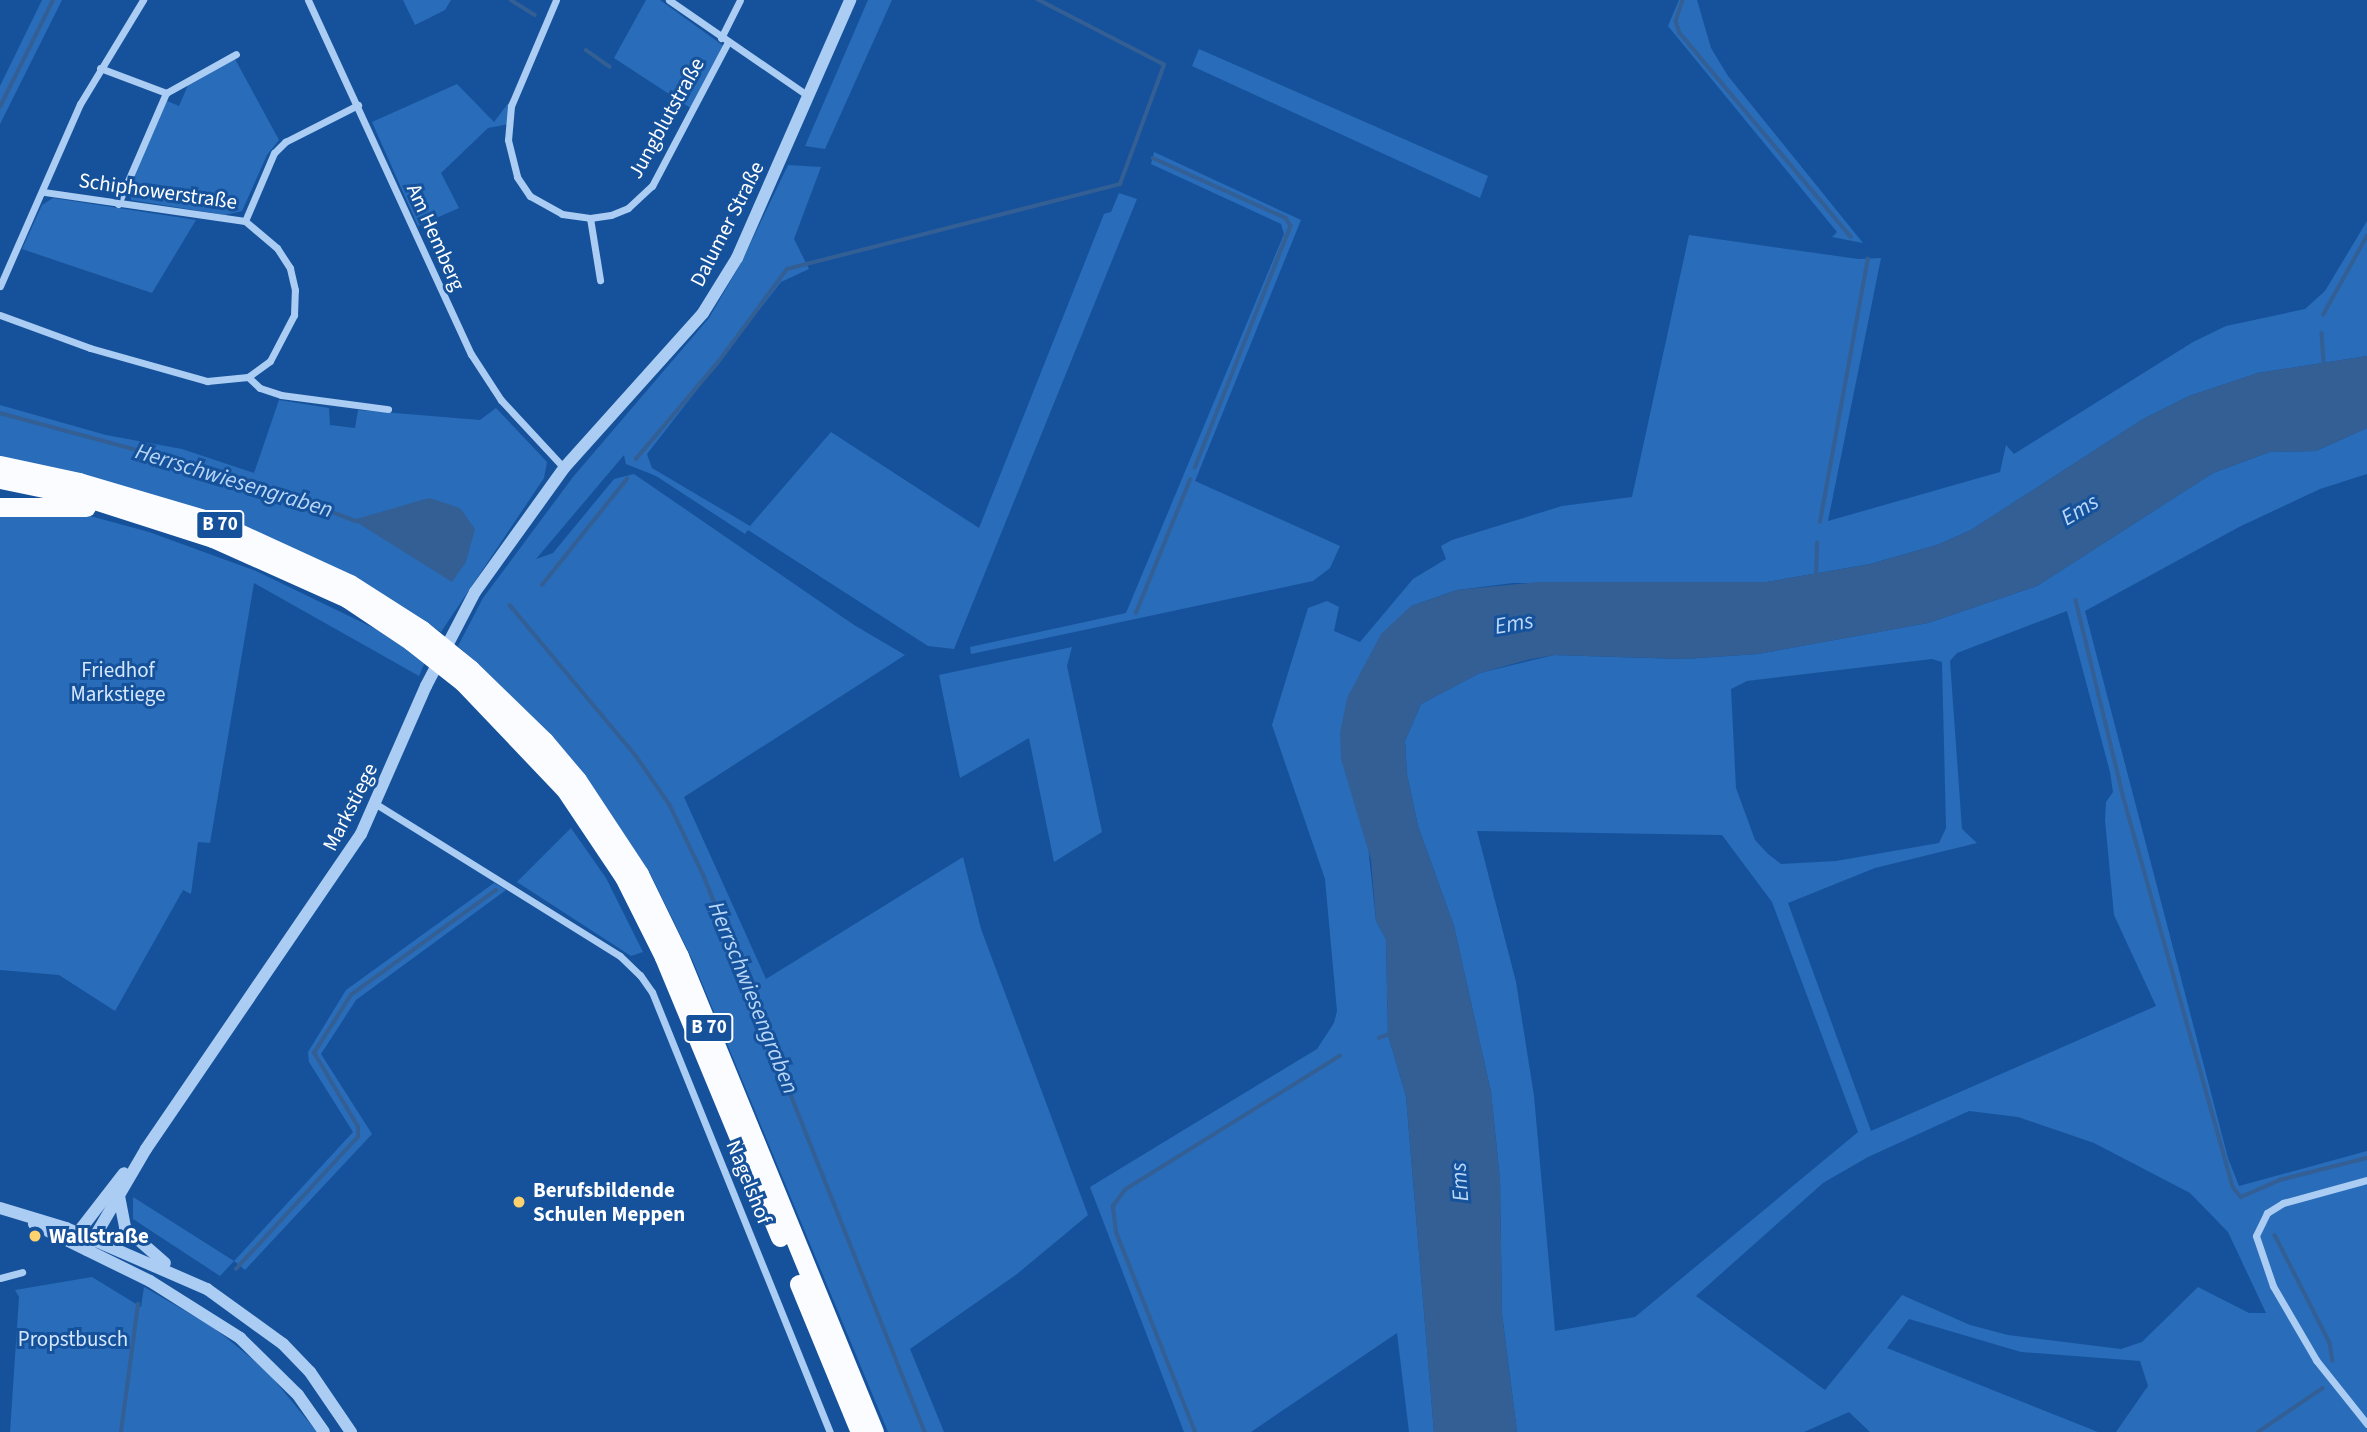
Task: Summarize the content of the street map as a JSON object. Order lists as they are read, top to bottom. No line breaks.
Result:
{"streets":{"highway":["B 70"],"street":["Jungblutstraße","Schiphowerstraße","Dalumer Straße","Am Hemberg","Markstiege","Nagelshof"]},"crossings":[["Dalumer Straße","Am Hemberg"],["Dalumer Straße","Markstiege"],["Am Hemberg","Markstiege"],["Markstiege","Nagelshof"]],"water":["Herrschwiesengraben","Ems"],"parks":["Friedhof Markstiege","Propstbusch"],"places":["Berufsbildende Schulen Meppen","Wallstraße"]}
